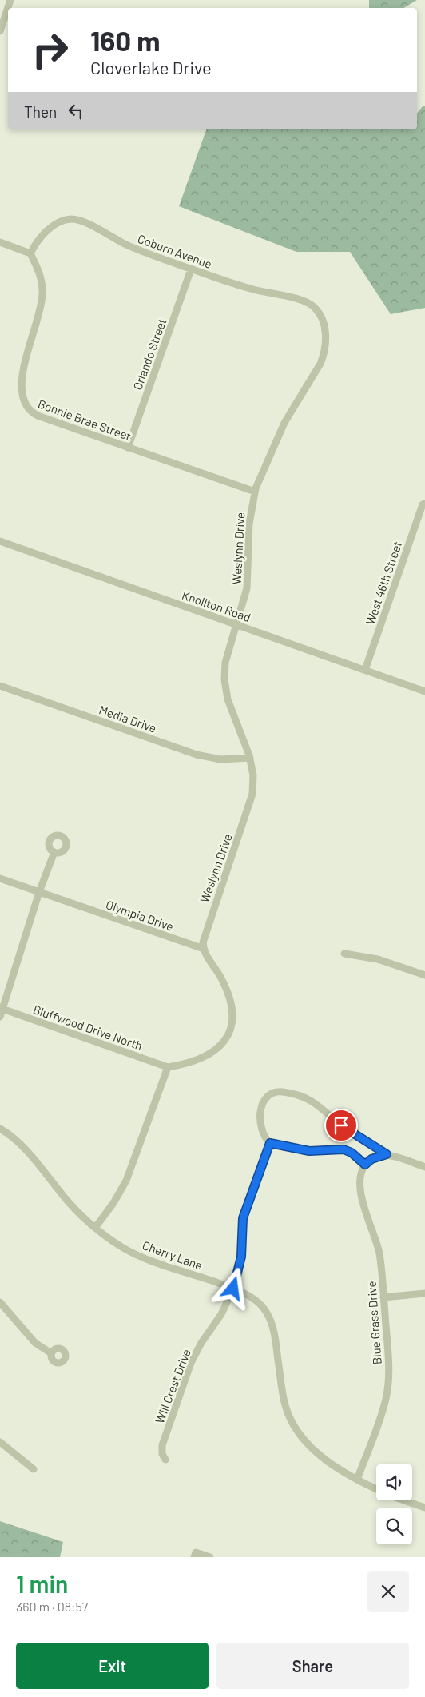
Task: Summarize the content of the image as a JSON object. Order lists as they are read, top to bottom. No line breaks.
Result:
{"streets":{"street":["Coburn Avenue","Orlando Street","Bonnie Brae Street","Weslynn Drive","West 46th Street","Knollton Road","Media Drive","Olympia Drive","Bluffwood Drive North","Cherry Lane","Blue Grass Drive","Will Crest Drive"]},"crossings":[["Coburn Avenue","Orlando Street"],["Coburn Avenue","Bonnie Brae Street"],["Coburn Avenue","Weslynn Drive"],["Orlando Street","Bonnie Brae Street"],["Bonnie Brae Street","Weslynn Drive"],["Weslynn Drive","Knollton Road"],["Weslynn Drive","Media Drive"],["Weslynn Drive","Olympia Drive"],["West 46th Street","Knollton Road"],["Cherry Lane","Blue Grass Drive"],["Cherry Lane","Will Crest Drive"]],"page":{"turn":["160 m","Cloverlake Drive"],"then":"Then","heading":["1 min","360 m · 08:57"],"buttons":["Exit","Share"]}}
